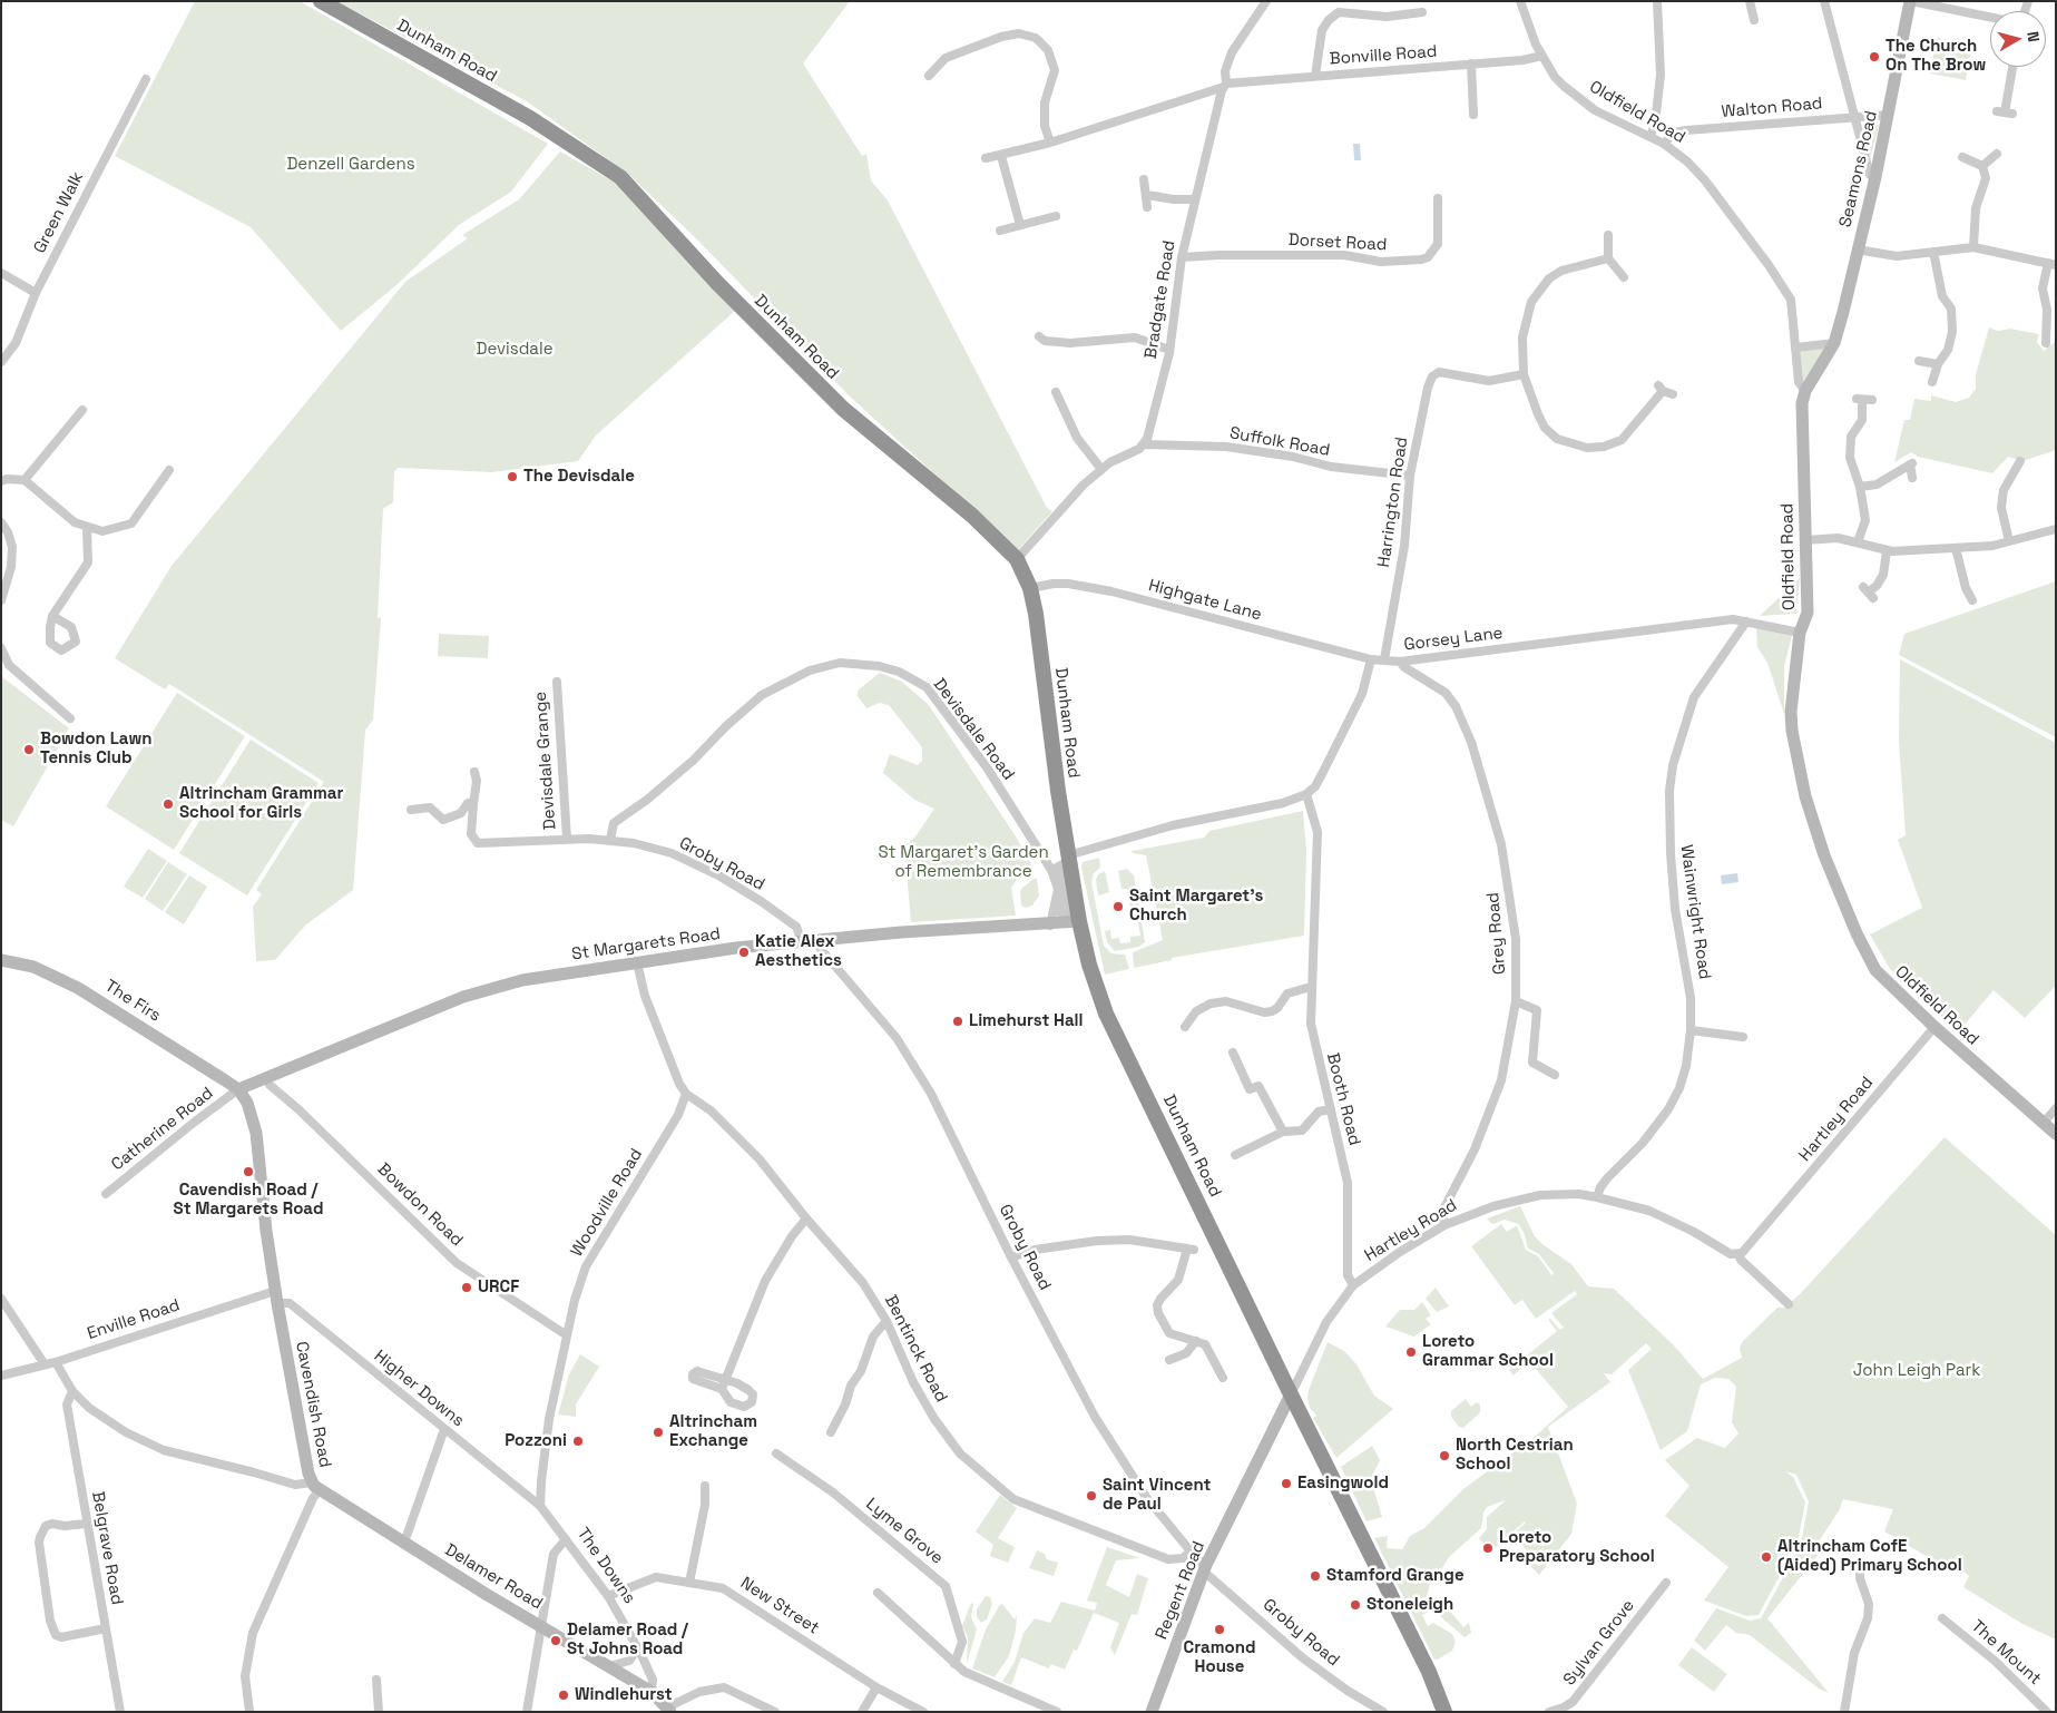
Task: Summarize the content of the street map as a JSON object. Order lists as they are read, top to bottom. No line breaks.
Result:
{"streets":{"highway":["Dunham Road"],"street":["Bonville Road","Walton Road","Oldfield Road","Seamons Road","Green Walk","Dorset Road","Bradgate Road","Suffolk Road","Harrington Road","Highgate Lane","Gorsey Lane","Devisdale Road","Devisdale Grange","Groby Road","Wainwright Road","Grey Road","St Margarets Road","The Firs","Booth Road","Hartley Road","Catherine Road","Woodville Road","Bowdon Road","Enville Road","Bentinck Road","Higher Downs","Cavendish Road","Lyme Grove","Belgrave Road","The Downs","Delamer Road","Regent Road","New Street","Sylvan Grove","The Mount"]},"crossings":[["Dunham Road","Highgate Lane"],["Dunham Road","St Margarets Road"],["Dunham Road","Regent Road"],["Bonville Road","Oldfield Road"],["Bonville Road","Bradgate Road"],["Walton Road","Oldfield Road"],["Walton Road","Seamons Road"],["Oldfield Road","Seamons Road"],["Oldfield Road","Gorsey Lane"],["Oldfield Road","Hartley Road"],["Dorset Road","Bradgate Road"],["Bradgate Road","Suffolk Road"],["Suffolk Road","Harrington Road"],["Harrington Road","Gorsey Lane"],["Highgate Lane","Gorsey Lane"],["Gorsey Lane","Wainwright Road"],["Gorsey Lane","Grey Road"],["Devisdale Road","Groby Road"],["Devisdale Road","St Margarets Road"],["Devisdale Grange","Groby Road"],["Groby Road","St Margarets Road"],["Groby Road","Bentinck Road"],["Groby Road","Regent Road"],["Wainwright Road","Hartley Road"],["Grey Road","Hartley Road"],["St Margarets Road","The Firs"],["St Margarets Road","Catherine Road"],["St Margarets Road","Bowdon Road"],["St Margarets Road","Cavendish Road"],["The Firs","Catherine Road"],["The Firs","Cavendish Road"],["Booth Road","Hartley Road"],["Catherine Road","Cavendish Road"],["Woodville Road","Bowdon Road"],["Woodville Road","Bentinck Road"],["Woodville Road","Higher Downs"],["Woodville Road","The Downs"],["Enville Road","Higher Downs"],["Enville Road","Cavendish Road"],["Higher Downs","Cavendish Road"],["Higher Downs","The Downs"],["Cavendish Road","Delamer Road"],["The Downs","Delamer Road"],["The Downs","New Street"]],"parks":["Denzell Gardens","Devisdale","St Margaret's Garden of Remembrance","John Leigh Park"],"places":["The Church On The Brow","The Devisdale","Bowdon Lawn Tennis Club","Altrincham Grammar School for Girls","Saint Margaret's Church","Katie Alex Aesthetics","Limehurst Hall","Cavendish Road / St Margarets Road","URCF","Loreto Grammar School","Altrincham Exchange","Pozzoni","North Cestrian School","Easingwold","Saint Vincent de Paul","Loreto Preparatory School","Altrincham CofE (Aided) Primary School","Stamford Grange","Stoneleigh","Cramond House","Delamer Road / St Johns Road","Windlehurst"],"north":"right"}
